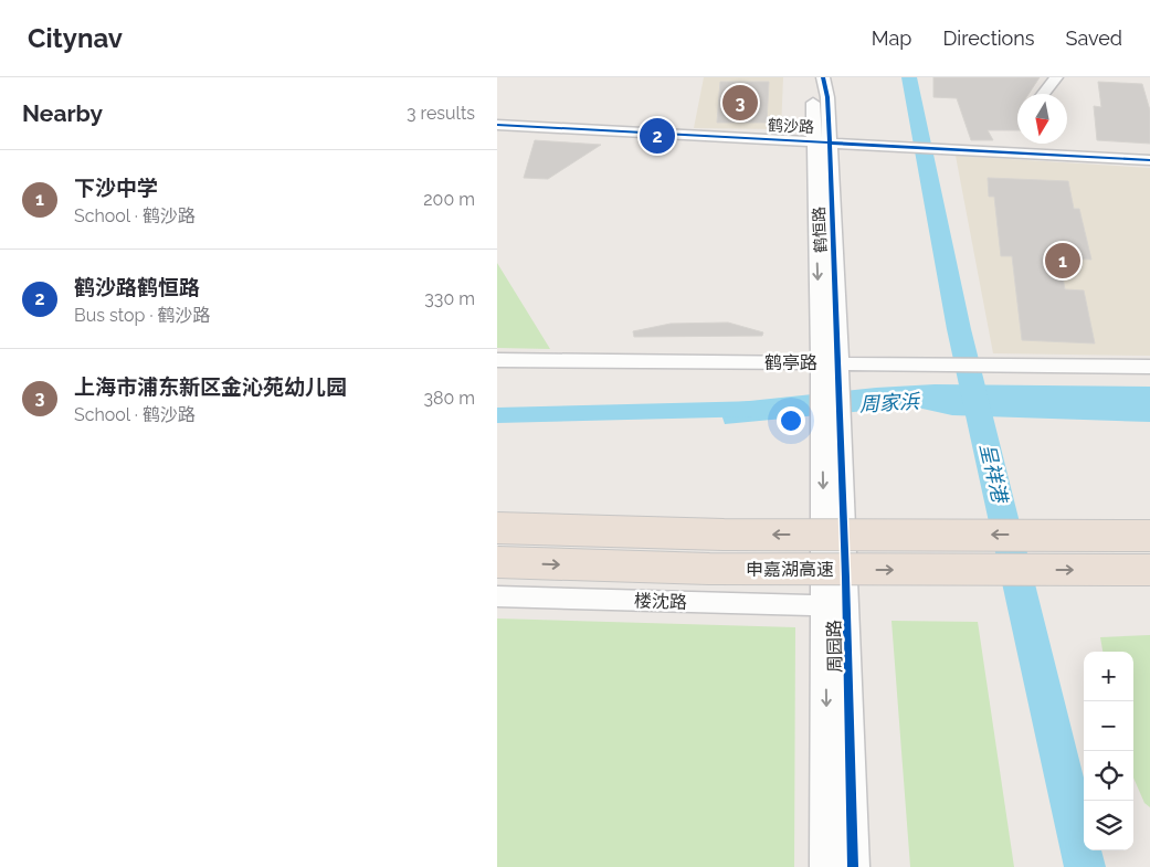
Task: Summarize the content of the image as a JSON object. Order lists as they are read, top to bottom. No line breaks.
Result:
{"streets":{"highway":["申嘉湖高速"],"street":["鹤沙路","鹤恒路","鹤亭路","楼沈路","周园路"]},"crossings":[["鹤沙路","鹤恒路"],["鹤恒路","鹤亭路"],["鹤恒路","周园路"],["楼沈路","周园路"]],"water":["周家浜","呈祥港"],"north":"bottom","page":{"header":"Citynav","nav":["Map","Directions","Saved"],"heading":["Nearby","3 results"],"pins":["3","2","1"],"list":[{"mark":"1","name":"下沙中学","note":"School · 鹤沙路","value":"200 m"},{"mark":"2","name":"鹤沙路鹤恒路","note":"Bus stop · 鹤沙路","value":"330 m"},{"mark":"3","name":"上海市浦东新区金沁苑幼儿园","note":"School · 鹤沙路","value":"380 m"}],"map_buttons":["+","−"]}}
